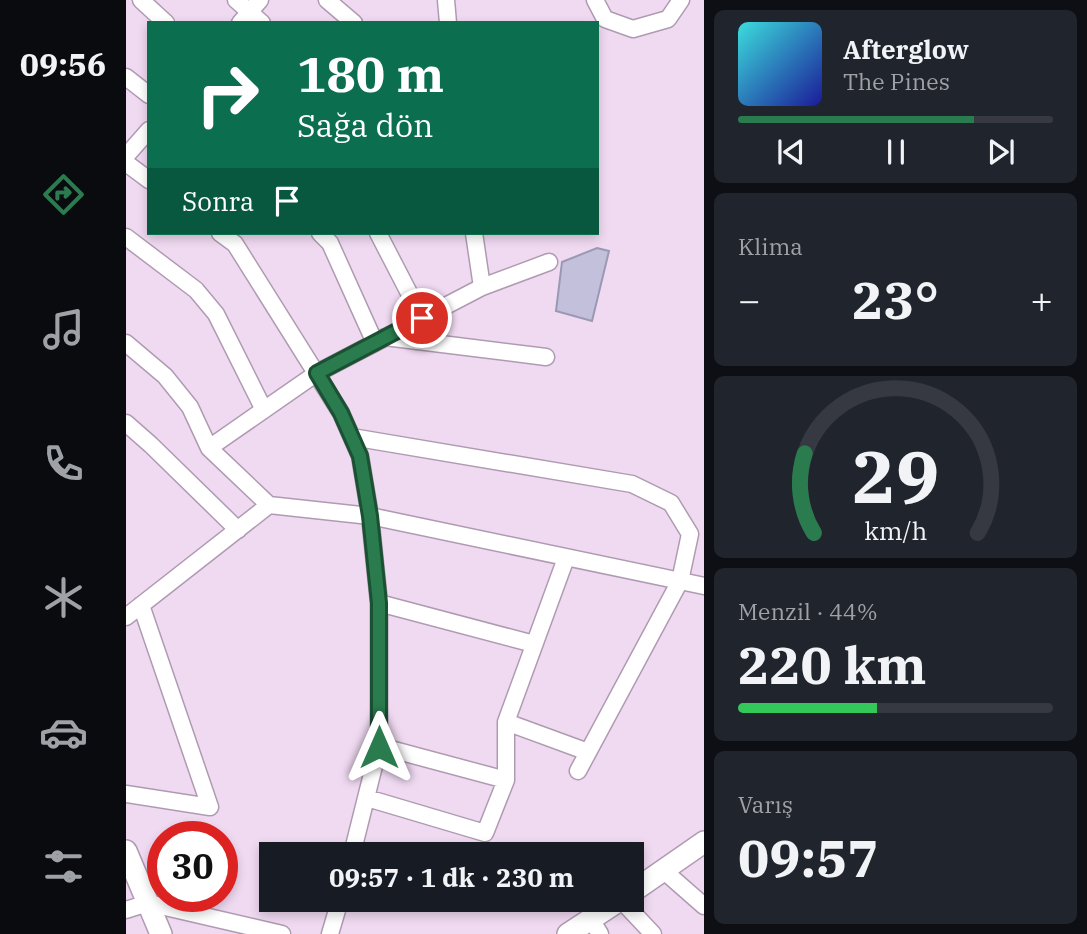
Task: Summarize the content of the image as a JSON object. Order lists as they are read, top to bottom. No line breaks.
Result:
{"page":{"tabs":"09:56","turn":["180 m","Sağa dön"],"song":["Afterglow","The Pines"],"then":"Sonra","tile":["Klima",["Menzil · 44%","220 km"],["Varış","09:57"]],"heat":["−","23°","+"],"limit":"30","trip":"09:57 · 1 dk · 230 m","gauge":["29","km/h"]}}
